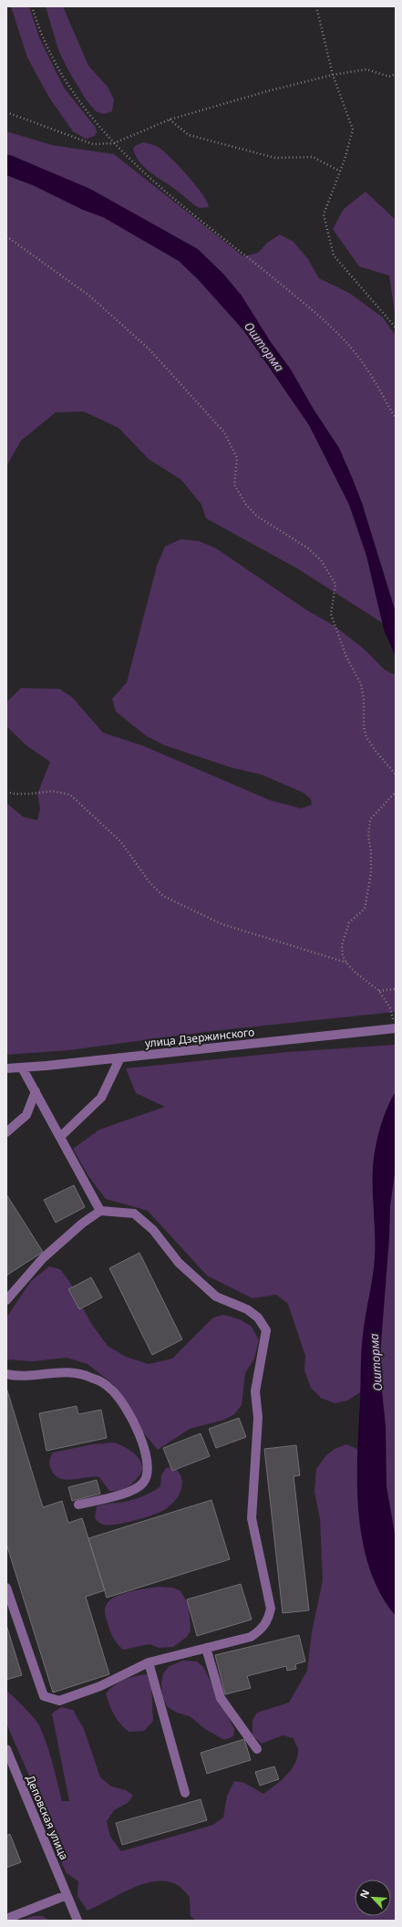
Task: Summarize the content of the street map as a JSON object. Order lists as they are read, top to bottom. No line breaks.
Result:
{"streets":{"street":["улица Дзержинского","Деповская улица"]},"water":["Ошторма"],"north":"top left"}
